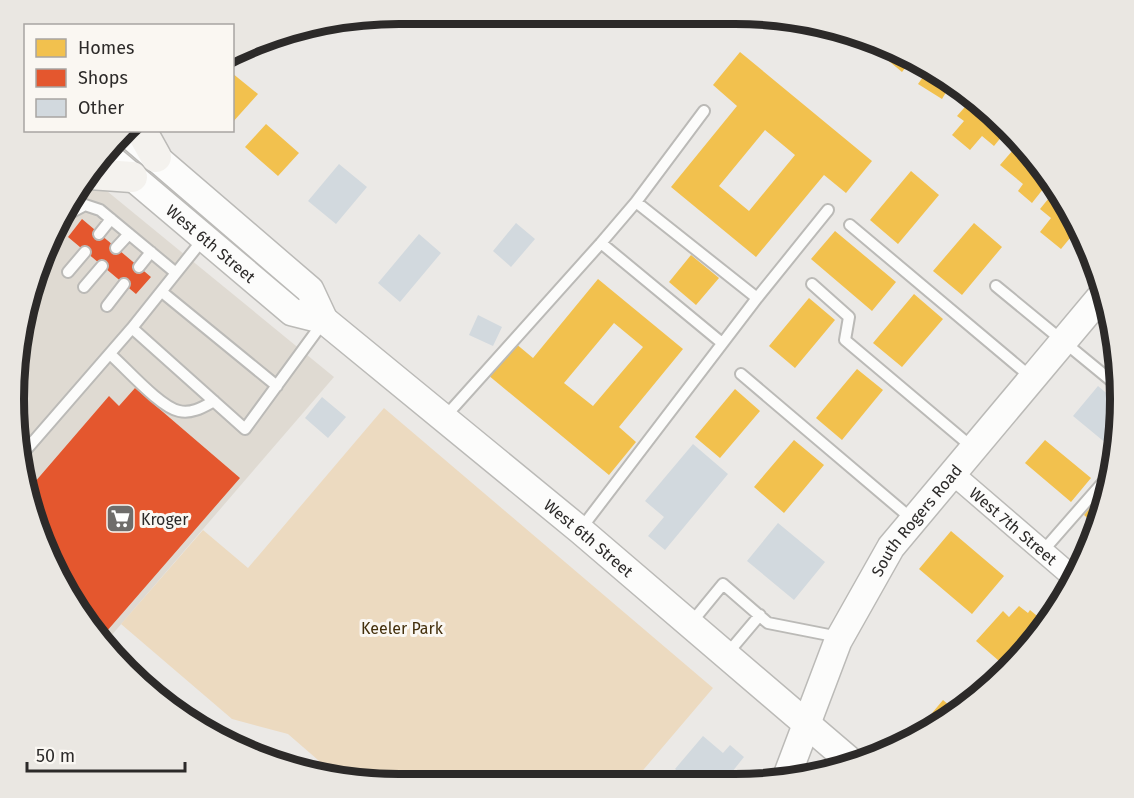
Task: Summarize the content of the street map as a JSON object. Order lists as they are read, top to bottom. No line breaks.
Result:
{"streets":{"street":["West 6th Street","South Rogers Road","West 7th Street"]},"crossings":[["West 6th Street","South Rogers Road"],["South Rogers Road","West 7th Street"]],"parks":["Keeler Park"],"places":{"supermarket":["Kroger"]},"legend":["Homes","Shops","Other"],"scale_bar":"50 m"}
